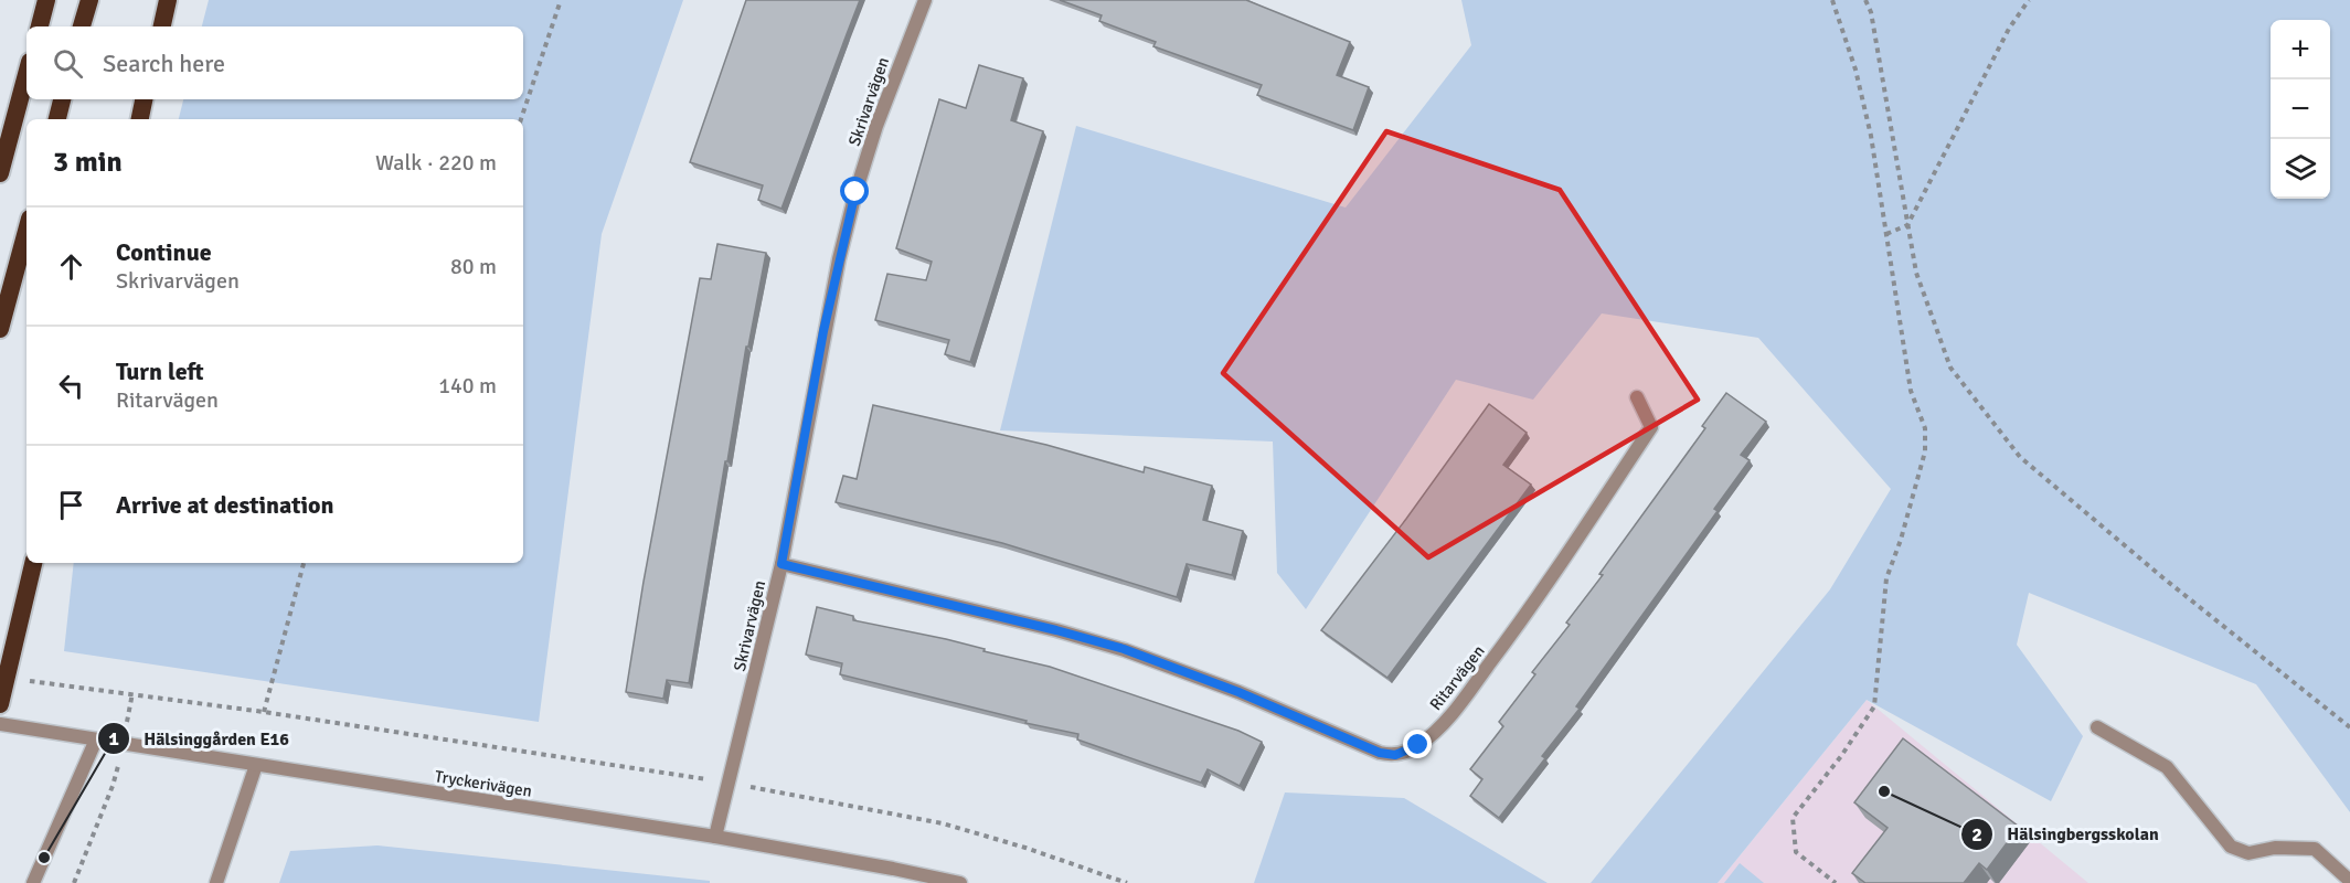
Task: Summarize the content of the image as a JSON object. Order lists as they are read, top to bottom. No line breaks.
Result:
{"streets":{"street":["Skrivarvägen","Ritarvägen","Tryckerivägen"]},"crossings":[["Skrivarvägen","Ritarvägen"],["Skrivarvägen","Tryckerivägen"]],"places":["Hälsingbergsskolan","Hälsinggården E16"],"page":{"map_buttons":["+","−"],"search":"Search here","heading":["3 min","Walk · 220 m"],"list":[["Continue","Skrivarvägen","80 m"],["Turn left","Ritarvägen","140 m"],"Arrive at destination"]}}
